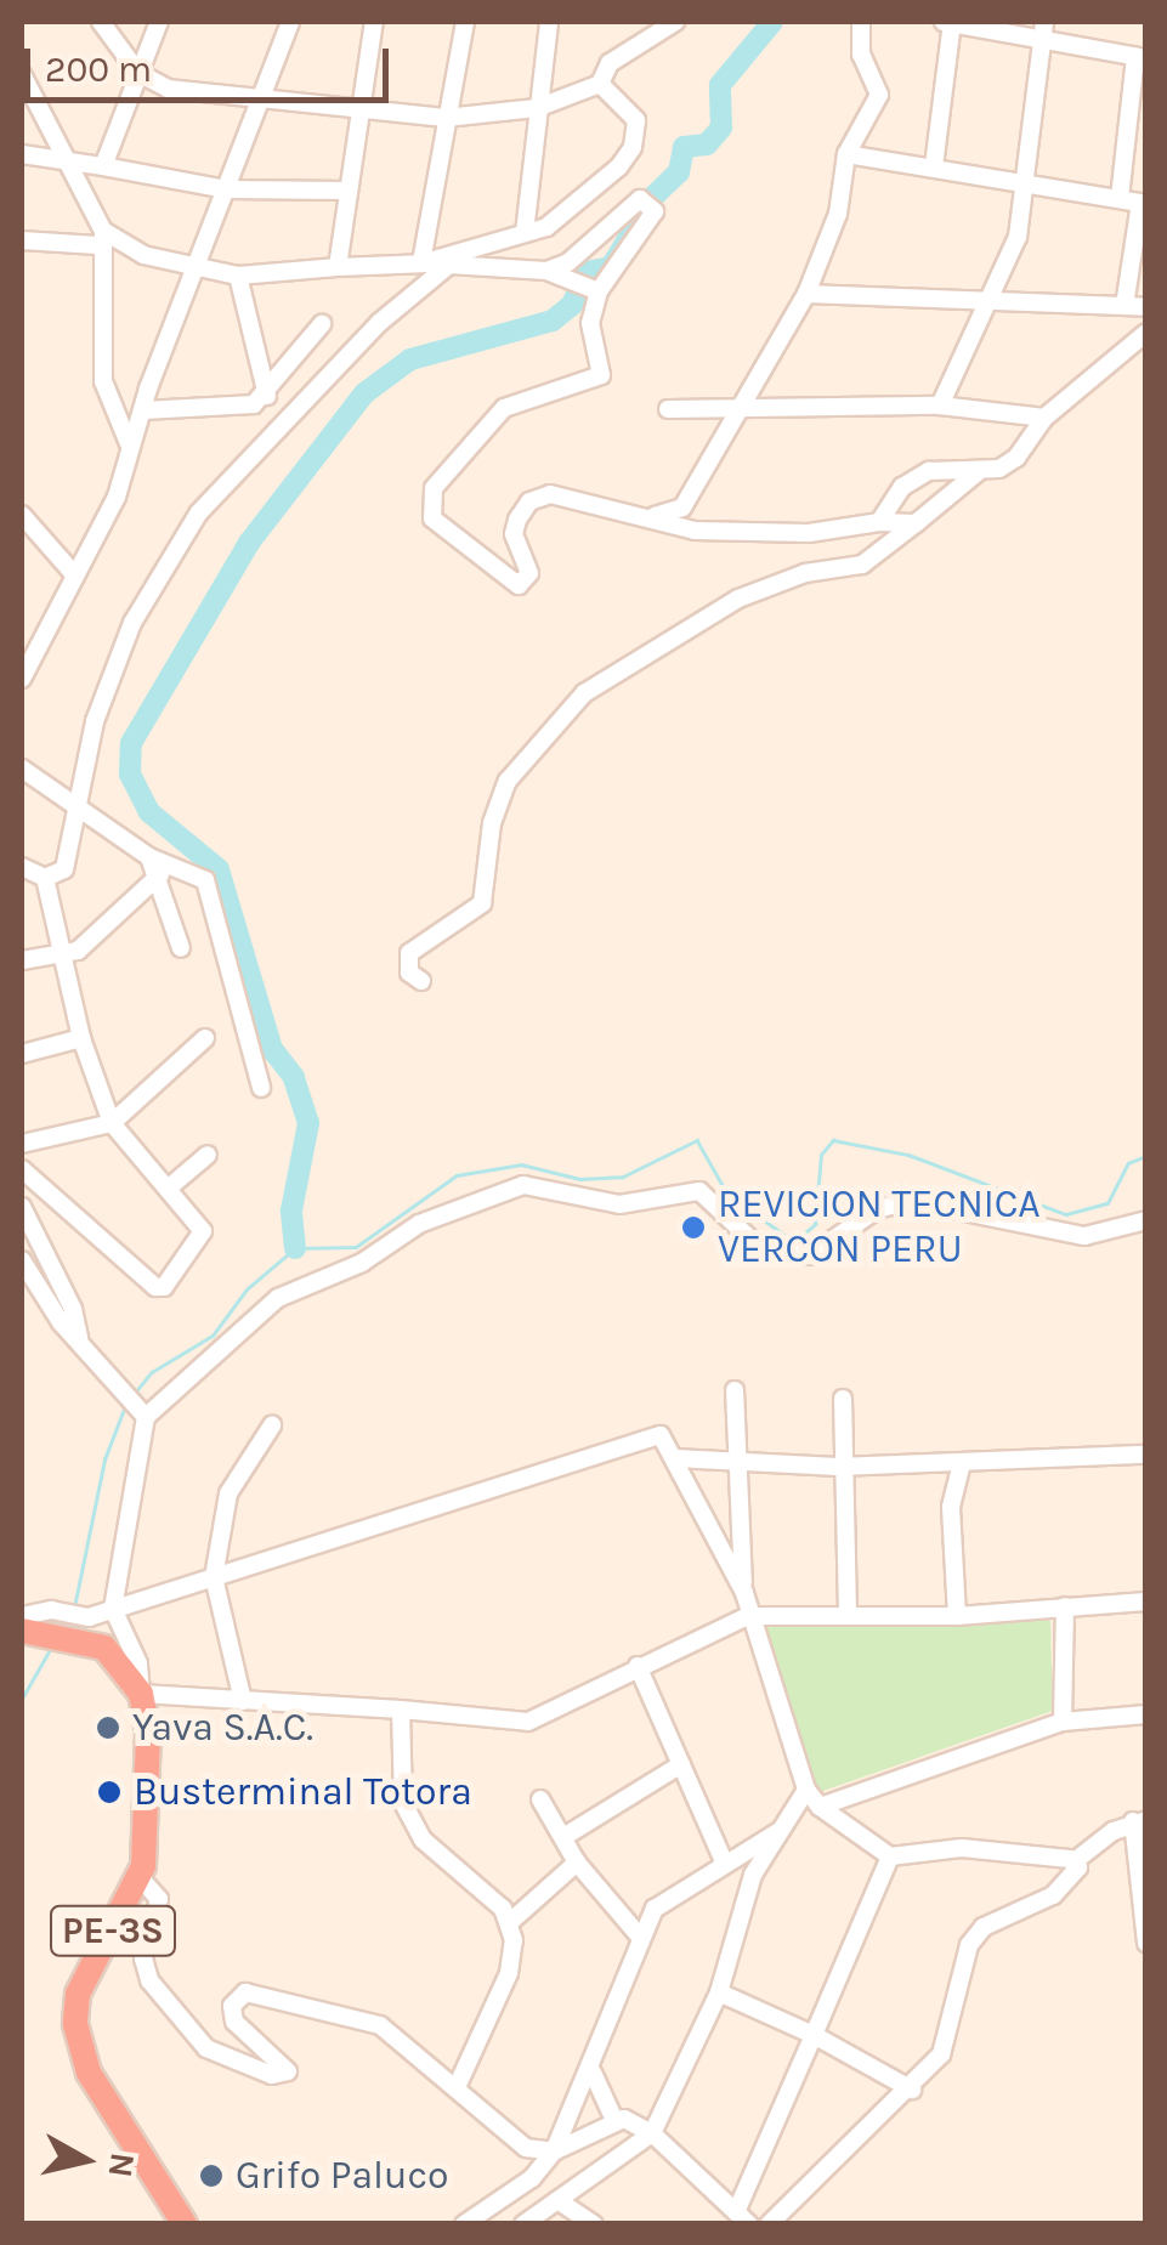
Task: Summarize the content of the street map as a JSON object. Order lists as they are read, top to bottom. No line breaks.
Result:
{"streets":{"highway":["PE-3S"]},"places":["REVICION TECNICA VERCON PERU","Yava S.A.C.","Busterminal Totora","Grifo Paluco"],"scale_bar":"200 m","north":"right"}
